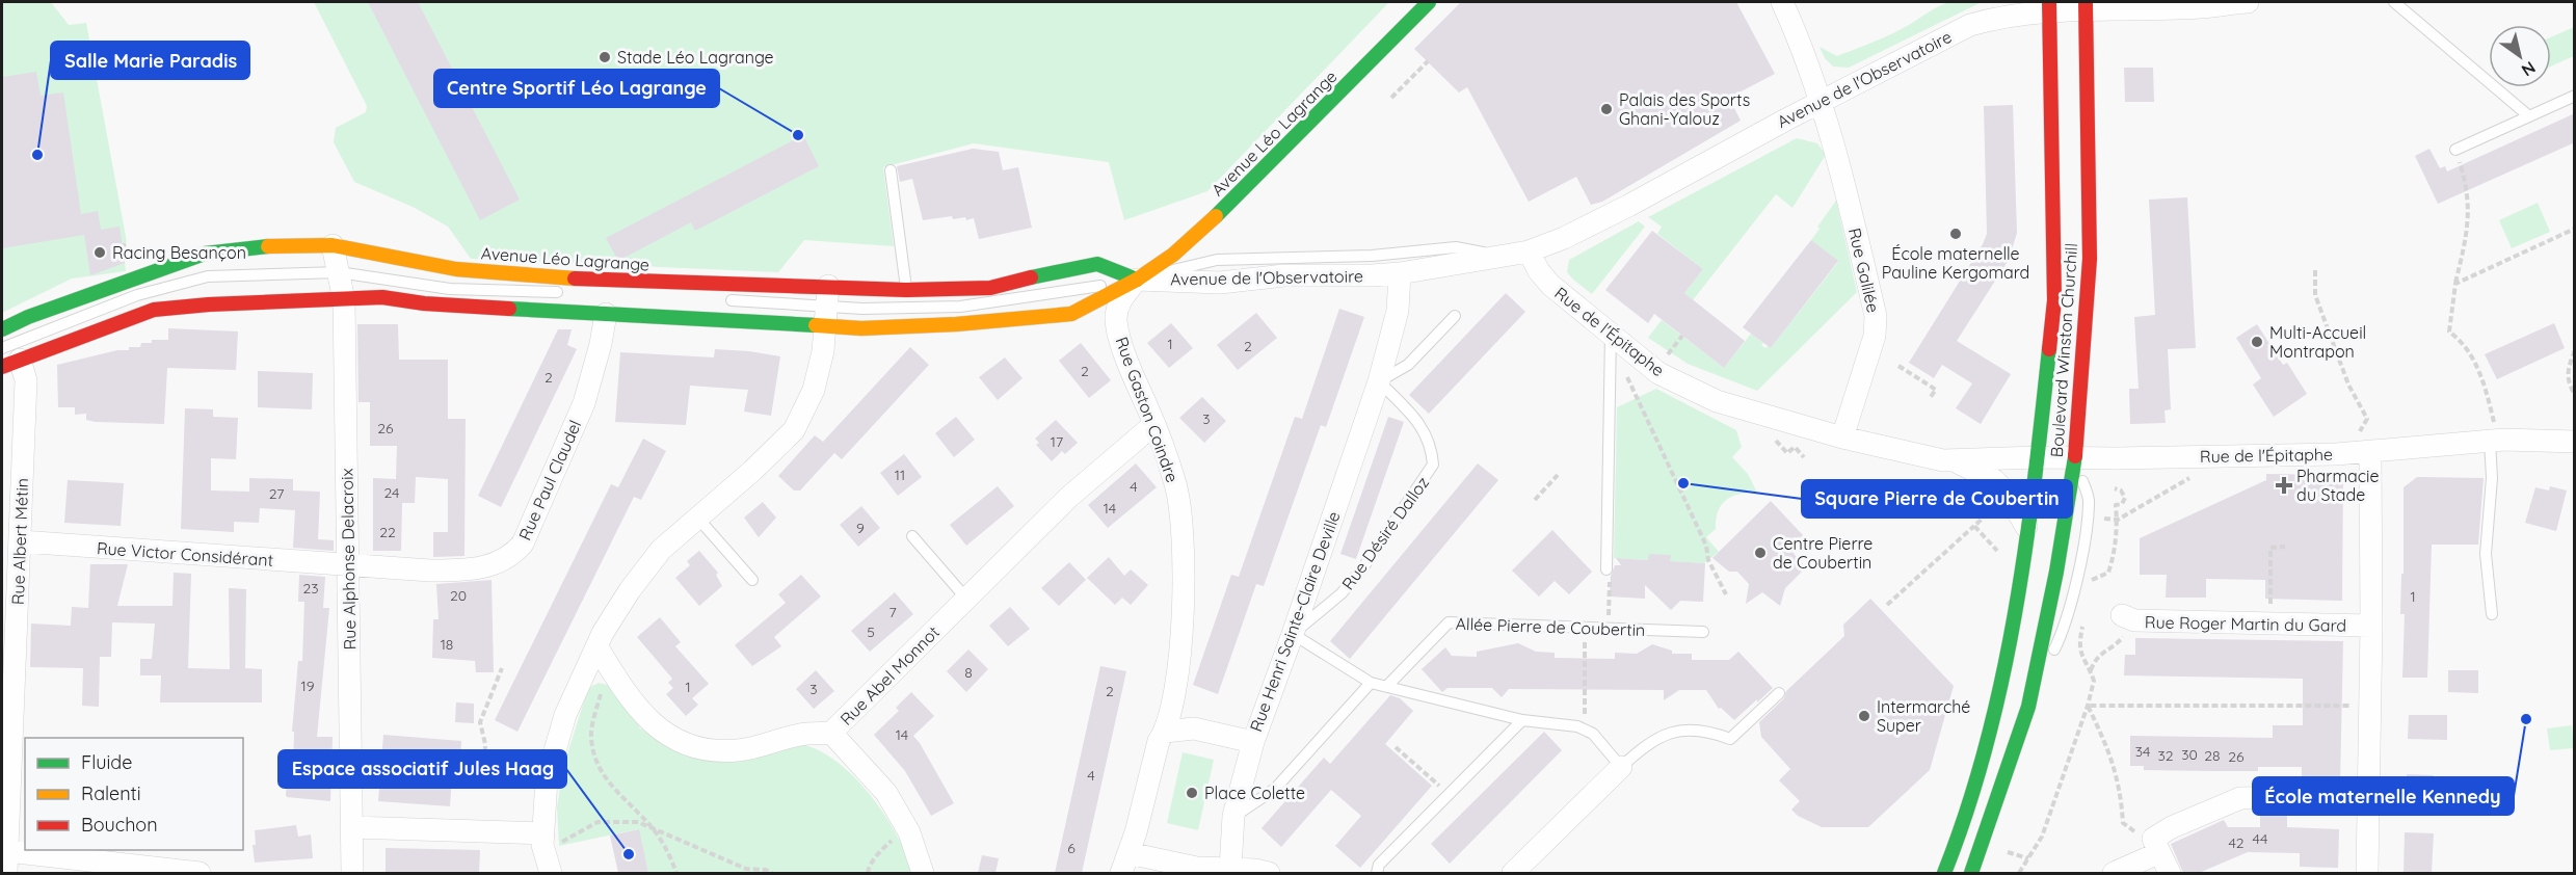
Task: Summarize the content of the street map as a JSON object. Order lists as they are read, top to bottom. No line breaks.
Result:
{"streets":{"main road":["Avenue Léo Lagrange","Boulevard Winston Churchill"],"street":["Avenue de l'Observatoire","Rue Galilée","Rue de l'Épitaphe","Rue Gaston Coindre","Rue Paul Claudel","Rue Albert Métin","Rue Victor Considérant","Rue Alphonse Delacroix","Rue Henri Sainte-Claire Deville","Rue Roger Martin du Gard","Rue Abel Monnot"],"lane":["Rue Désiré Dalloz","Allée Pierre de Coubertin"]},"crossings":[["Avenue de l'Observatoire","Avenue Léo Lagrange"],["Avenue de l'Observatoire","Rue Galilée"],["Avenue de l'Observatoire","Rue de l'Épitaphe"],["Avenue de l'Observatoire","Boulevard Winston Churchill"],["Avenue de l'Observatoire","Rue Gaston Coindre"],["Avenue de l'Observatoire","Rue Henri Sainte-Claire Deville"],["Avenue Léo Lagrange","Rue Gaston Coindre"],["Avenue Léo Lagrange","Rue Paul Claudel"],["Avenue Léo Lagrange","Rue Albert Métin"],["Avenue Léo Lagrange","Rue Alphonse Delacroix"],["Rue Galilée","Rue de l'Épitaphe"],["Rue de l'Épitaphe","Boulevard Winston Churchill"],["Rue de l'Épitaphe","Rue Roger Martin du Gard"],["Rue Gaston Coindre","Rue Henri Sainte-Claire Deville"],["Rue Gaston Coindre","Rue Abel Monnot"],["Rue Paul Claudel","Rue Victor Considérant"],["Rue Paul Claudel","Rue Alphonse Delacroix"],["Rue Désiré Dalloz","Rue Henri Sainte-Claire Deville"],["Rue Albert Métin","Rue Victor Considérant"],["Rue Victor Considérant","Rue Alphonse Delacroix"]],"places":{"other":["Stade Léo Lagrange","Palais des Sports Ghani-Yalouz","Centre Sportif Léo Lagrange","Salle Marie Paradis","École maternelle Pauline Kergomard","Racing Besançon","Multi-Accueil Montrapon","Square Pierre de Coubertin","Centre Pierre de Coubertin","Intermarché Super","École maternelle Kennedy","Place Colette","Espace associatif Jules Haag"],"health":["Pharmacie du Stade"]},"house_numbers":["1","2","2","2","3","26","17","11","4","24","27","14","9","22","23","20","1","7","5","18","8","19","1","3","2","14","34","30","32","28","26","4","44","42","6"],"legend":["Fluide","Ralenti","Bouchon"],"north":"bottom right"}
